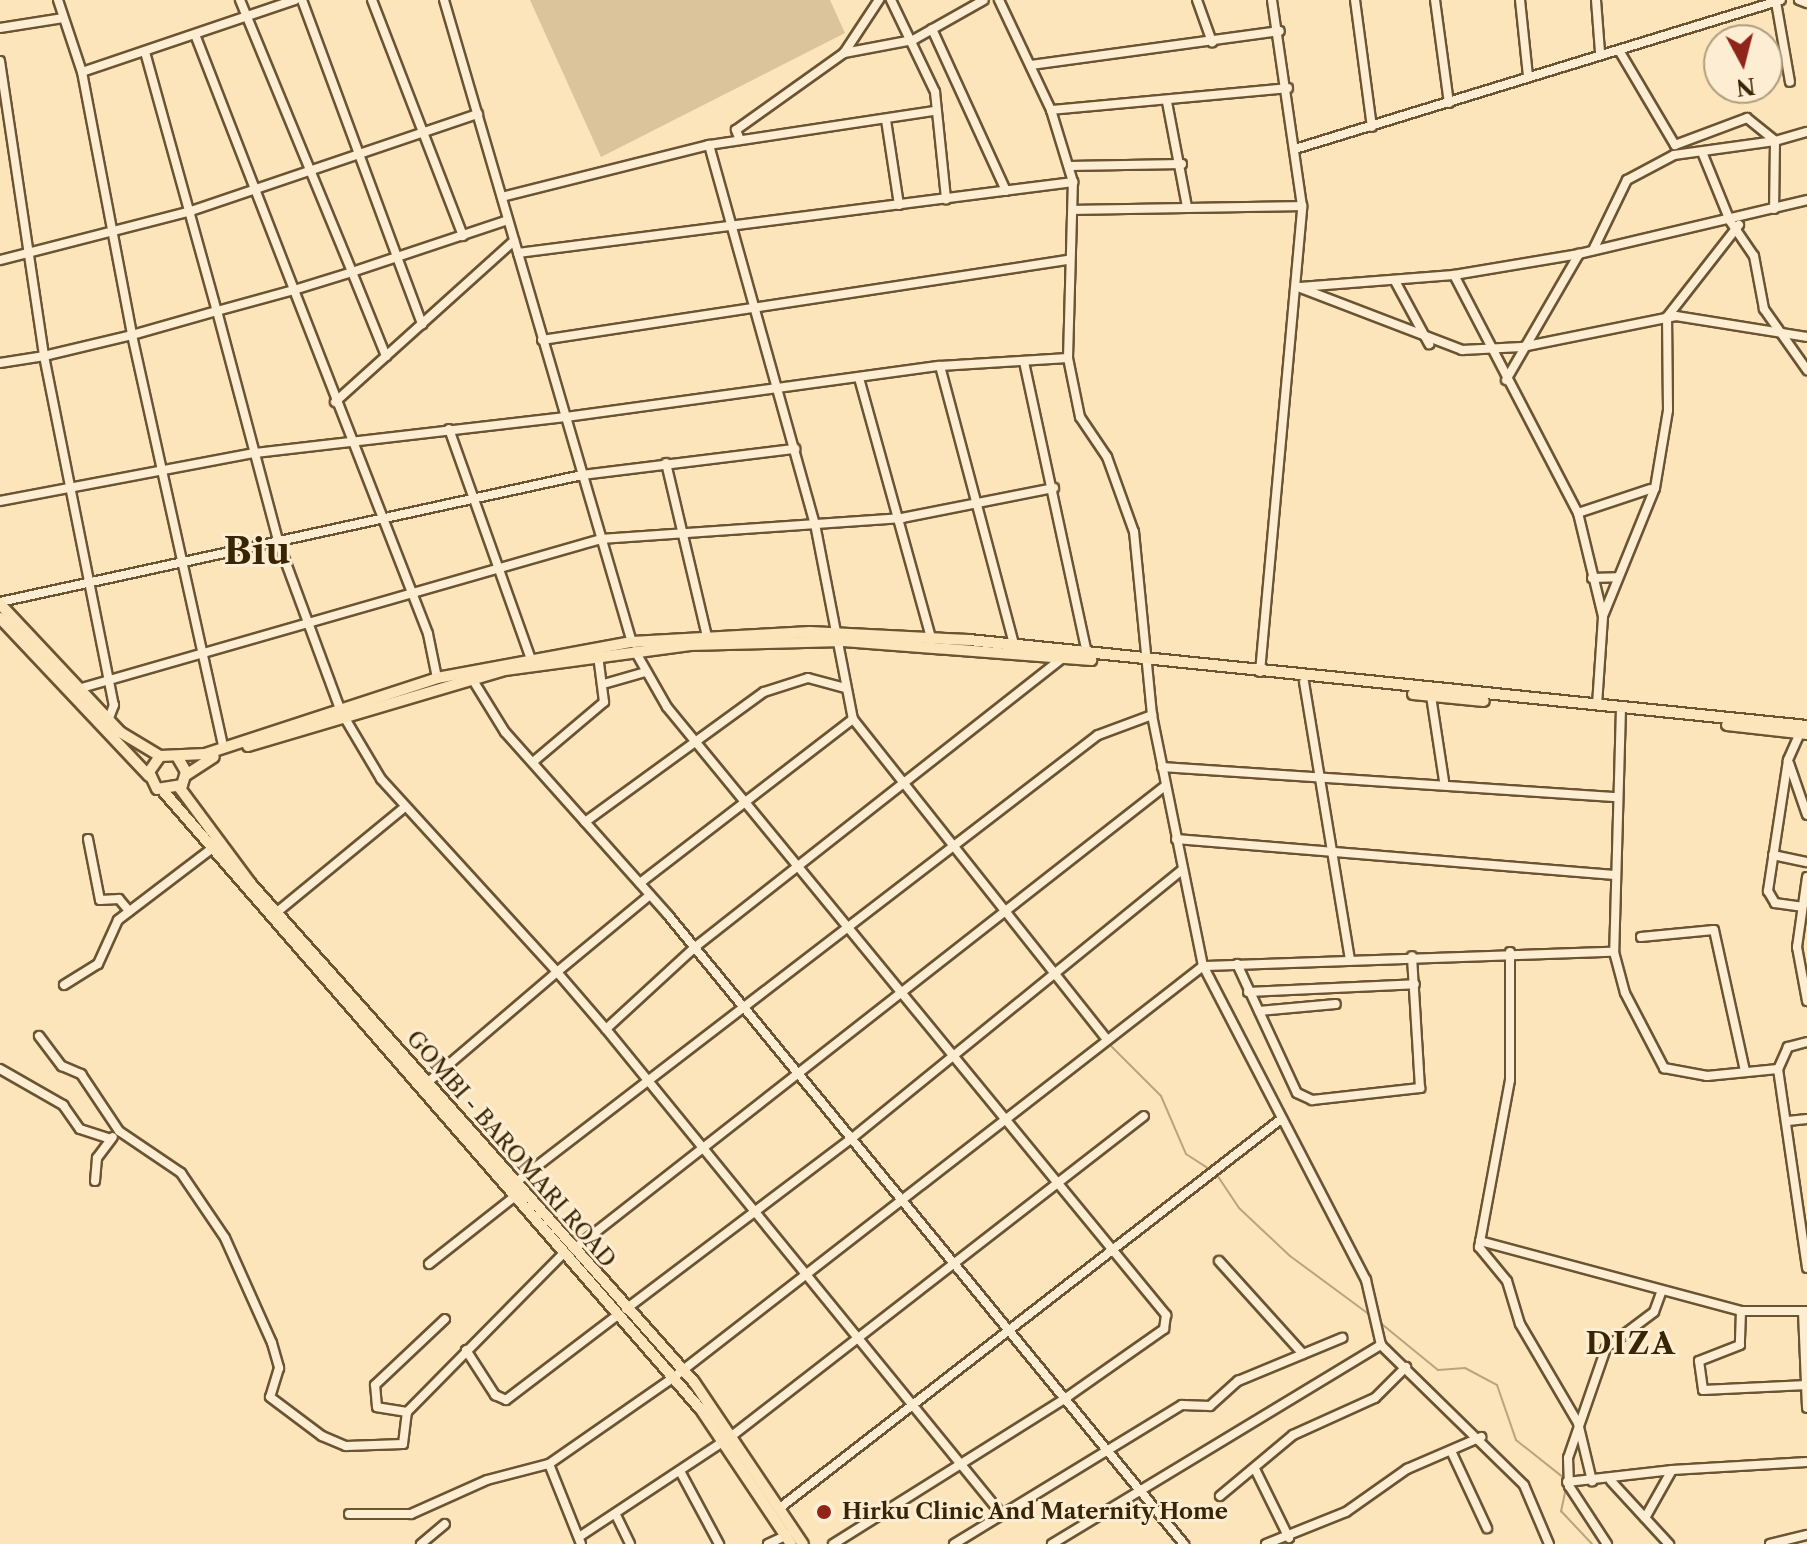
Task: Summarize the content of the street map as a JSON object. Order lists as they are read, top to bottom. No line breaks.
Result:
{"streets":{"main road":["GOMBI - BAROMARI ROAD"]},"districts":["Biu","DIZA"],"places":["Hirku Clinic And Maternity Home"],"north":"bottom"}
